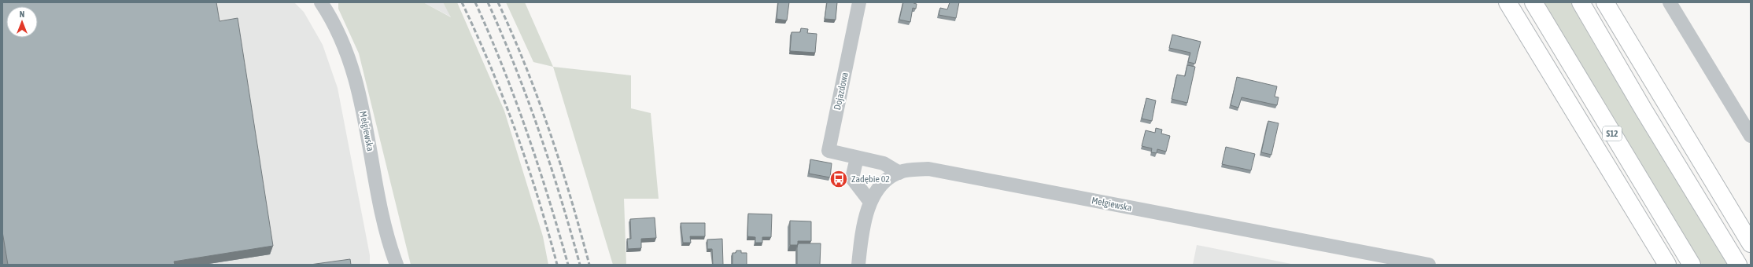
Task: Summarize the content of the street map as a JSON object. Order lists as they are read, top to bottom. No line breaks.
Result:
{"streets":{"highway":["S12"],"street":["Dojazdowa","Mełgiewska"]},"places":{"bus stop":["Zadębie 02"]},"north":"top"}
